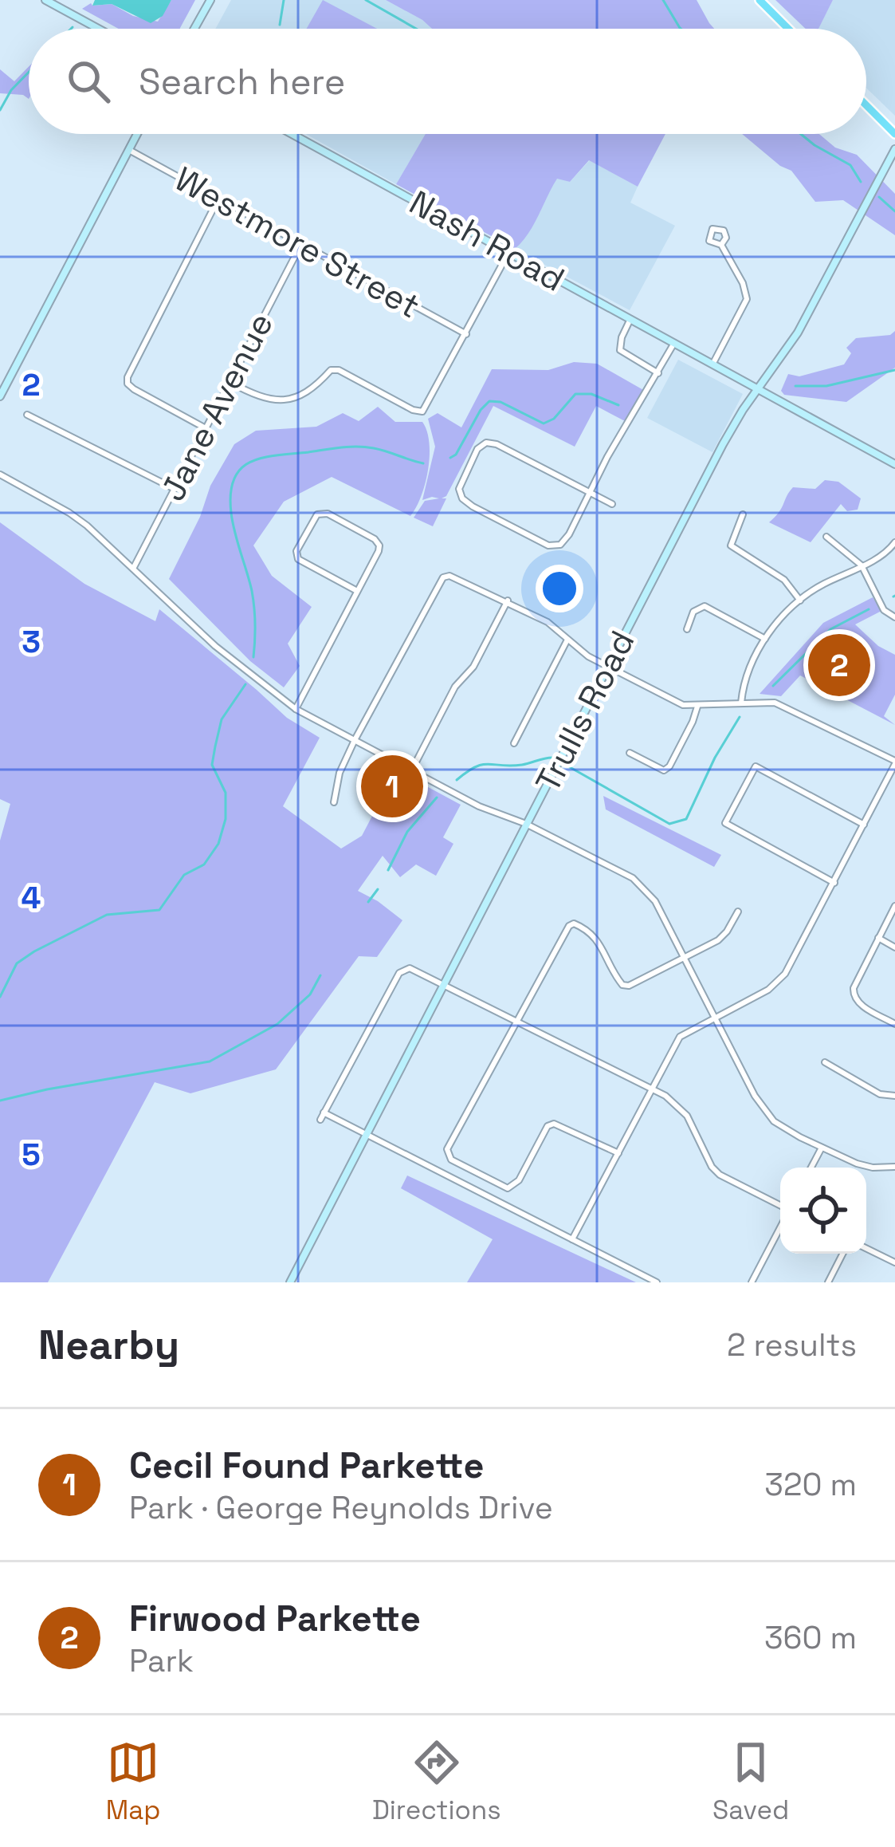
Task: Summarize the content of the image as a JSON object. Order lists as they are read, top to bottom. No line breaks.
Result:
{"streets":{"street":["Nash Road","Westmore Street","Jane Avenue","Trulls Road"]},"crossings":[["Nash Road","Trulls Road"],["Westmore Street","Jane Avenue"]],"page":{"search":"Search here","pins":["2","1"],"heading":["Nearby","2 results"],"list":[{"mark":"1","name":"Cecil Found Parkette","note":"Park · George Reynolds Drive","value":"320 m"},{"mark":"2","name":"Firwood Parkette","note":"Park","value":"360 m"}],"nav":["Map","Directions","Saved"]},"grid":{"rows":["2","3","4","5"]}}
